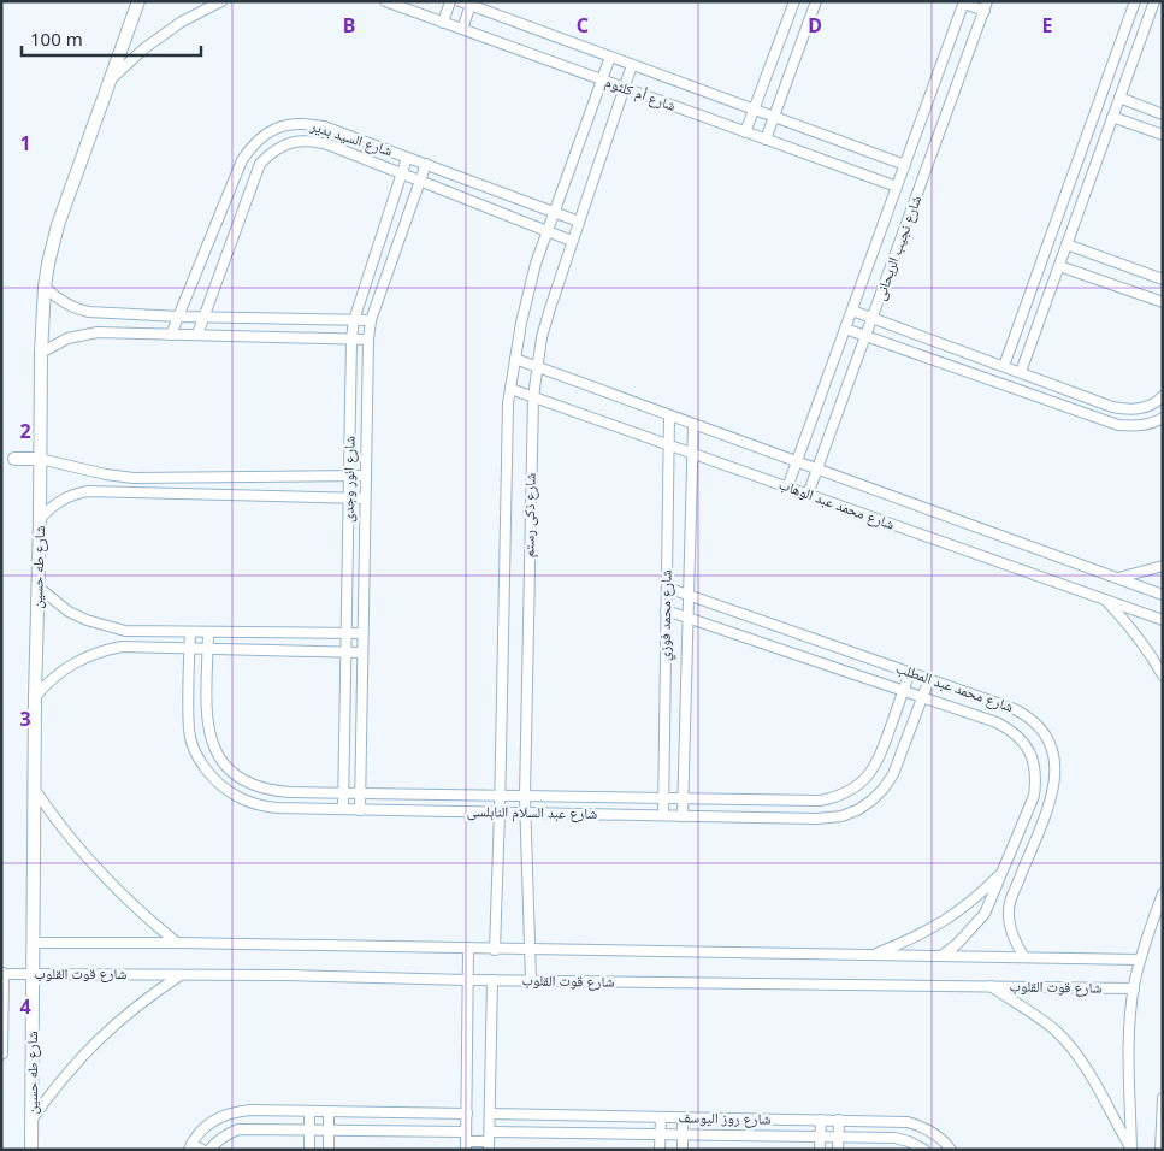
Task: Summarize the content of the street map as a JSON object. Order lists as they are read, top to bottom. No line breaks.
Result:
{"streets":{"street":["شارع أم كلثوم","شارع السيد بدير","شارع نجيب الريحانى","شارع انور وجدى","شارع محمد عبد الوهاب","شارع ذكى رستم","شارع طه حسين","شارع محمد فوزي","شارع محمد عبد المطلب","شارع عبد السلام النابلسى","شارع قوت القلوب","شارع روز اليوسف"]},"crossings":[["شارع أم كلثوم","شارع نجيب الريحانى"],["شارع أم كلثوم","شارع ذكى رستم"],["شارع السيد بدير","شارع انور وجدى"],["شارع السيد بدير","شارع ذكى رستم"],["شارع نجيب الريحانى","شارع محمد عبد الوهاب"],["شارع انور وجدى","شارع عبد السلام النابلسى"],["شارع محمد عبد الوهاب","شارع ذكى رستم"],["شارع محمد عبد الوهاب","شارع محمد فوزي"],["شارع ذكى رستم","شارع عبد السلام النابلسى"],["شارع ذكى رستم","شارع قوت القلوب"],["شارع طه حسين","شارع قوت القلوب"],["شارع محمد فوزي","شارع محمد عبد المطلب"],["شارع محمد فوزي","شارع عبد السلام النابلسى"],["شارع محمد عبد المطلب","شارع عبد السلام النابلسى"],["شارع محمد عبد المطلب","شارع قوت القلوب"]],"scale_bar":"100 m","grid":{"columns":["B","C","D","E"],"rows":["1","2","3","4"]}}
